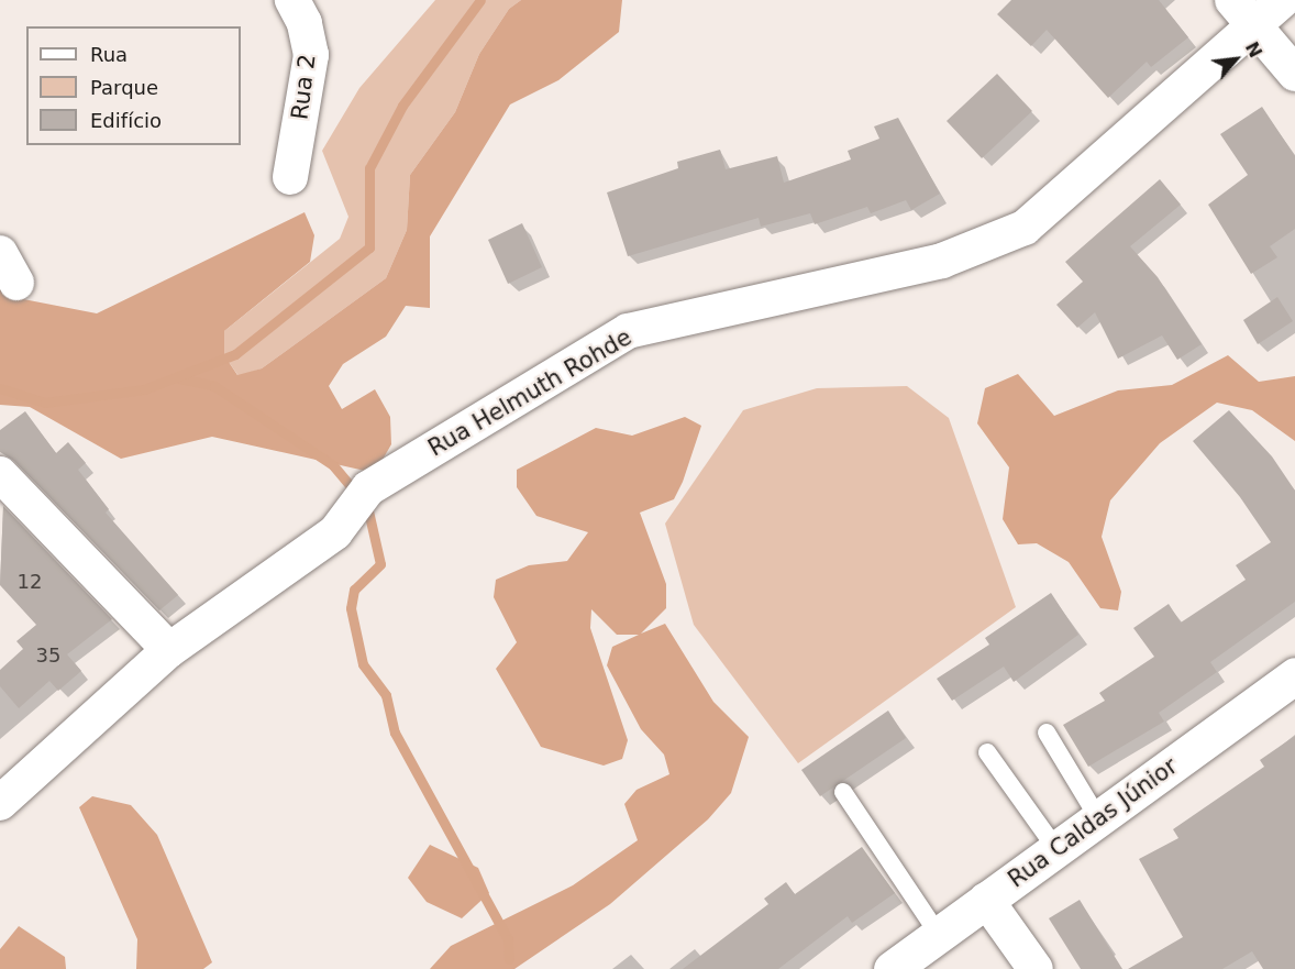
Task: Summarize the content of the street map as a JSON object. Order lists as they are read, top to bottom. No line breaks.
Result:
{"streets":{"street":["Rua 2","Rua Helmuth Rohde","Rua Caldas Júnior"]},"house_numbers":["12","35"],"legend":["Rua","Parque","Edifício"],"north":"top right"}
